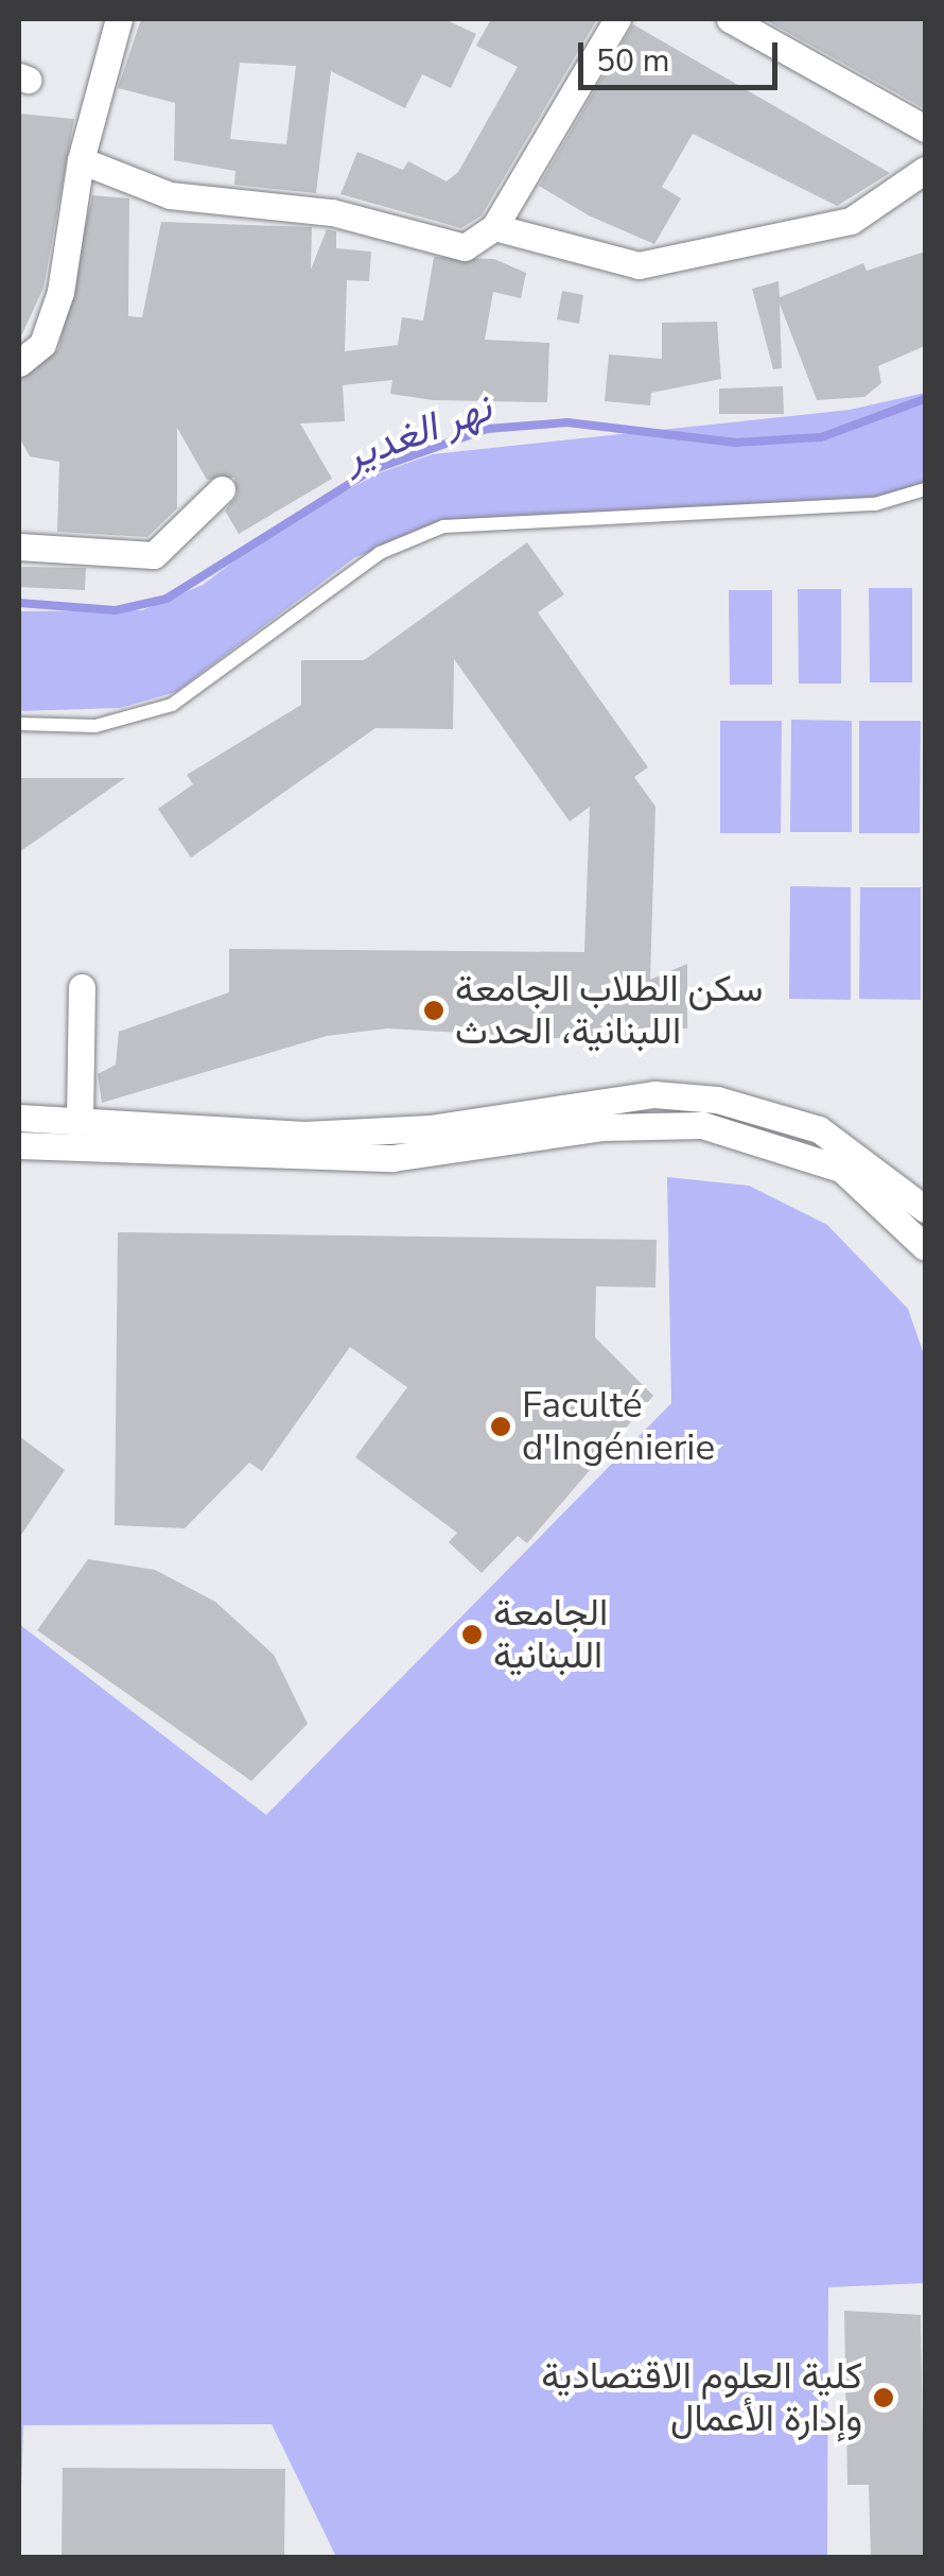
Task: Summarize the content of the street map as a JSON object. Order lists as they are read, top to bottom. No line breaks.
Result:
{"water":["نهر الغدير"],"places":["سكن الطلاب الجامعة اللبنانية، الحدث","Faculté d'Ingénierie","الجامعة اللبنانية","كلية العلوم الاقتصادية وإدارة الأعمال"],"scale_bar":"50 m"}
